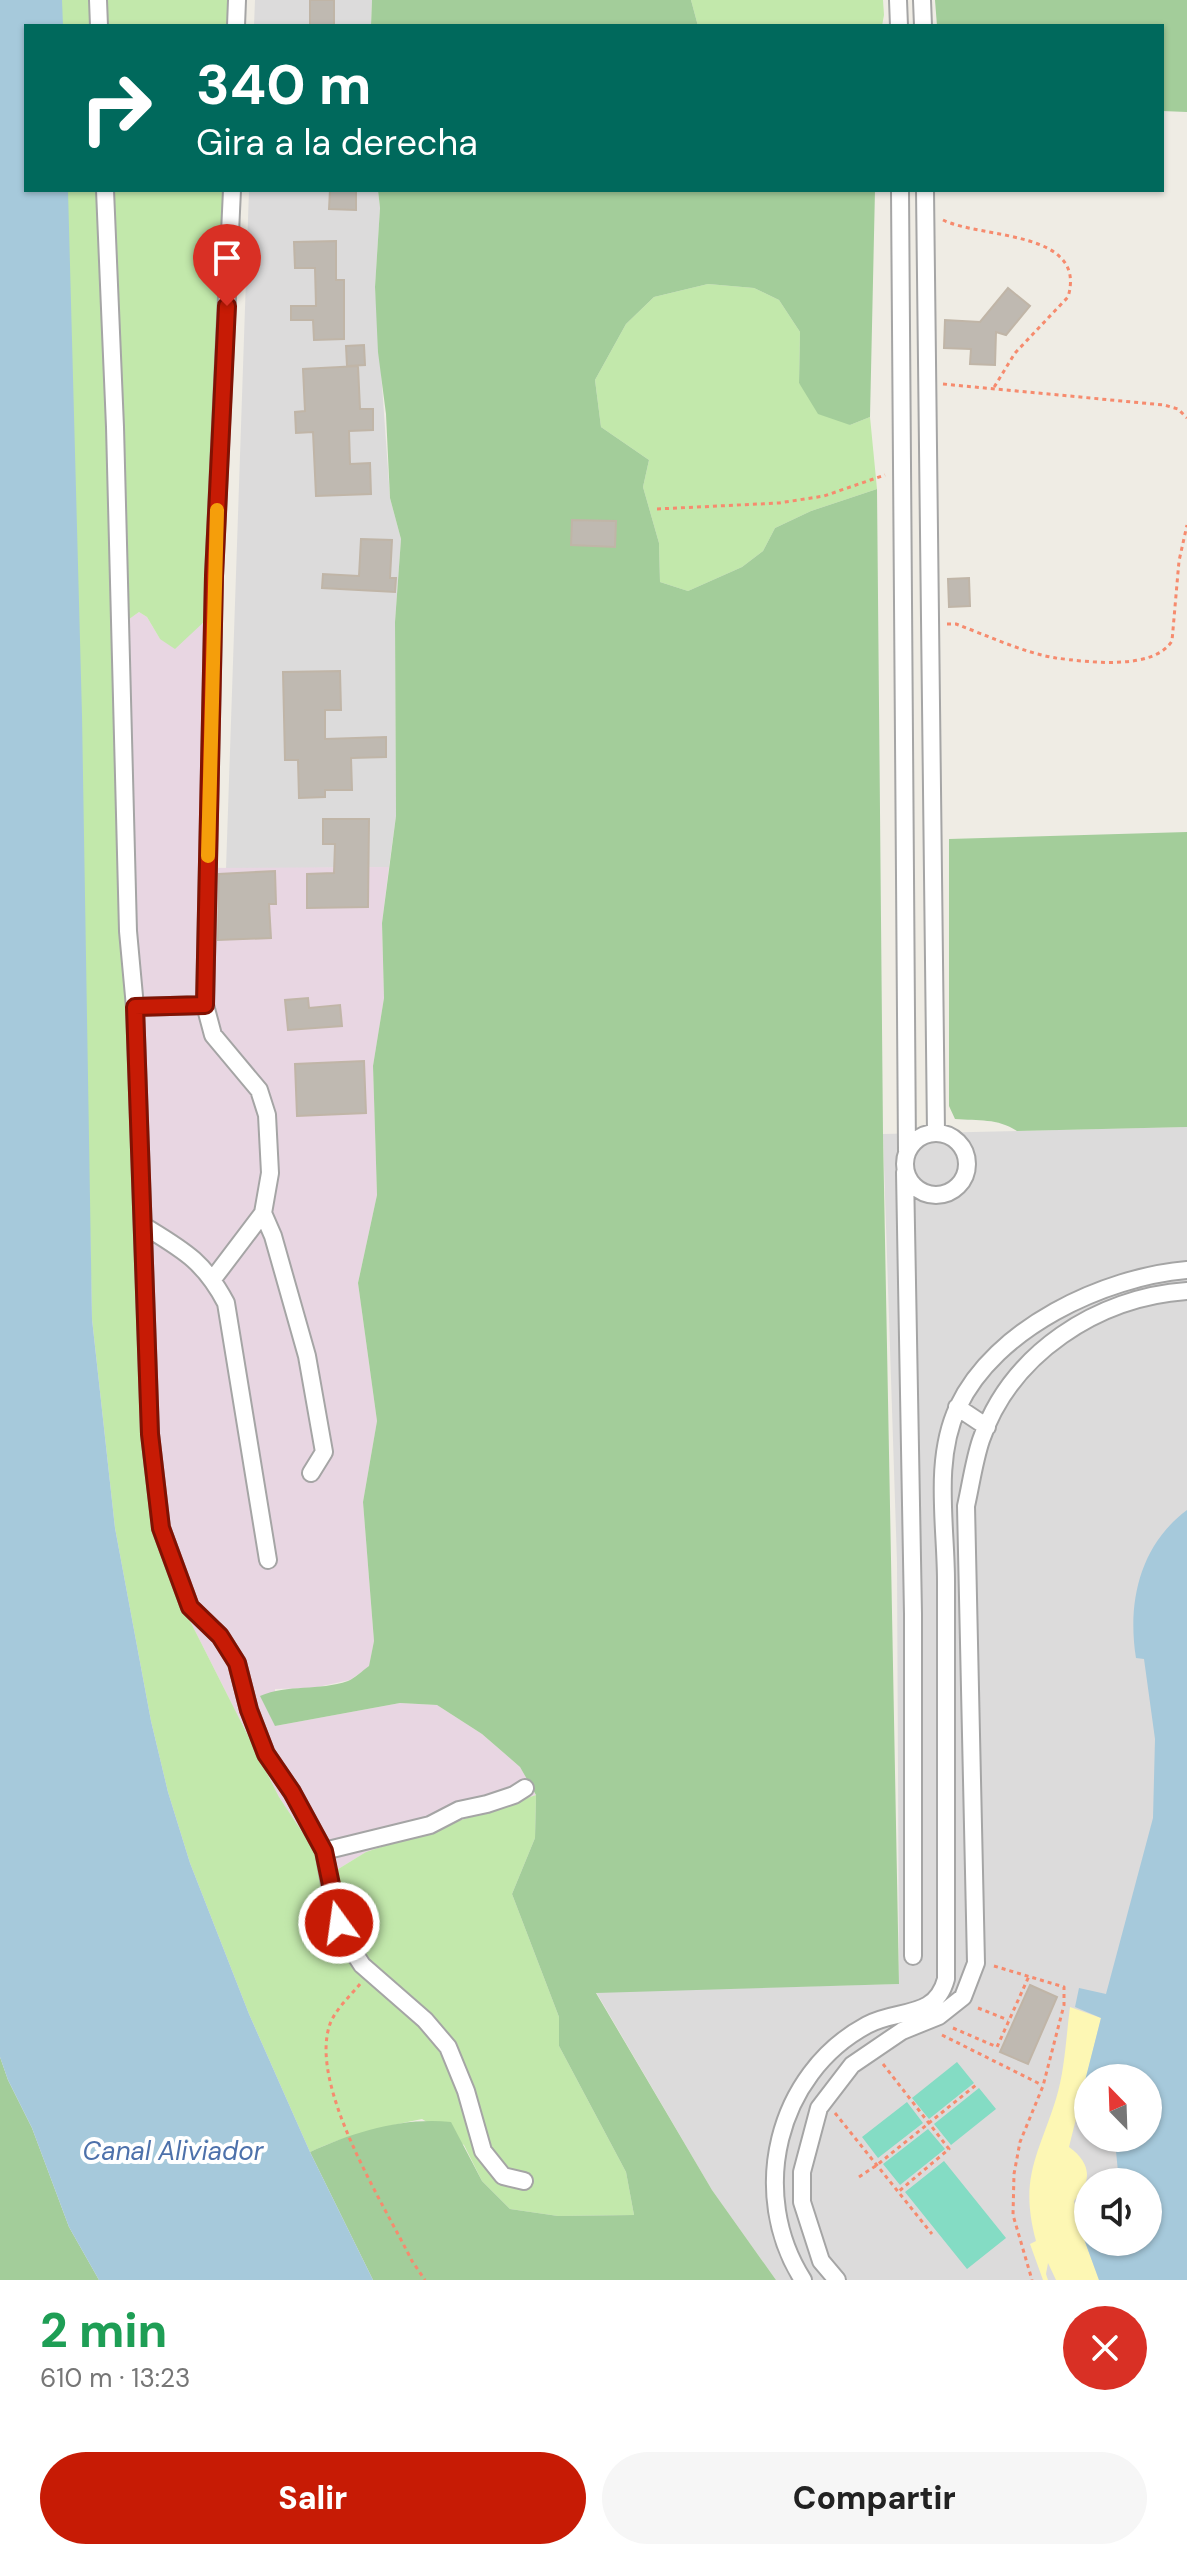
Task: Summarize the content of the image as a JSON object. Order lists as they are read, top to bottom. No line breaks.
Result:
{"water":["Canal Aliviador"],"north":"top left","page":{"turn":["340 m","Gira a la derecha"],"heading":["2 min","610 m · 13:23"],"buttons":["Salir","Compartir"]}}
